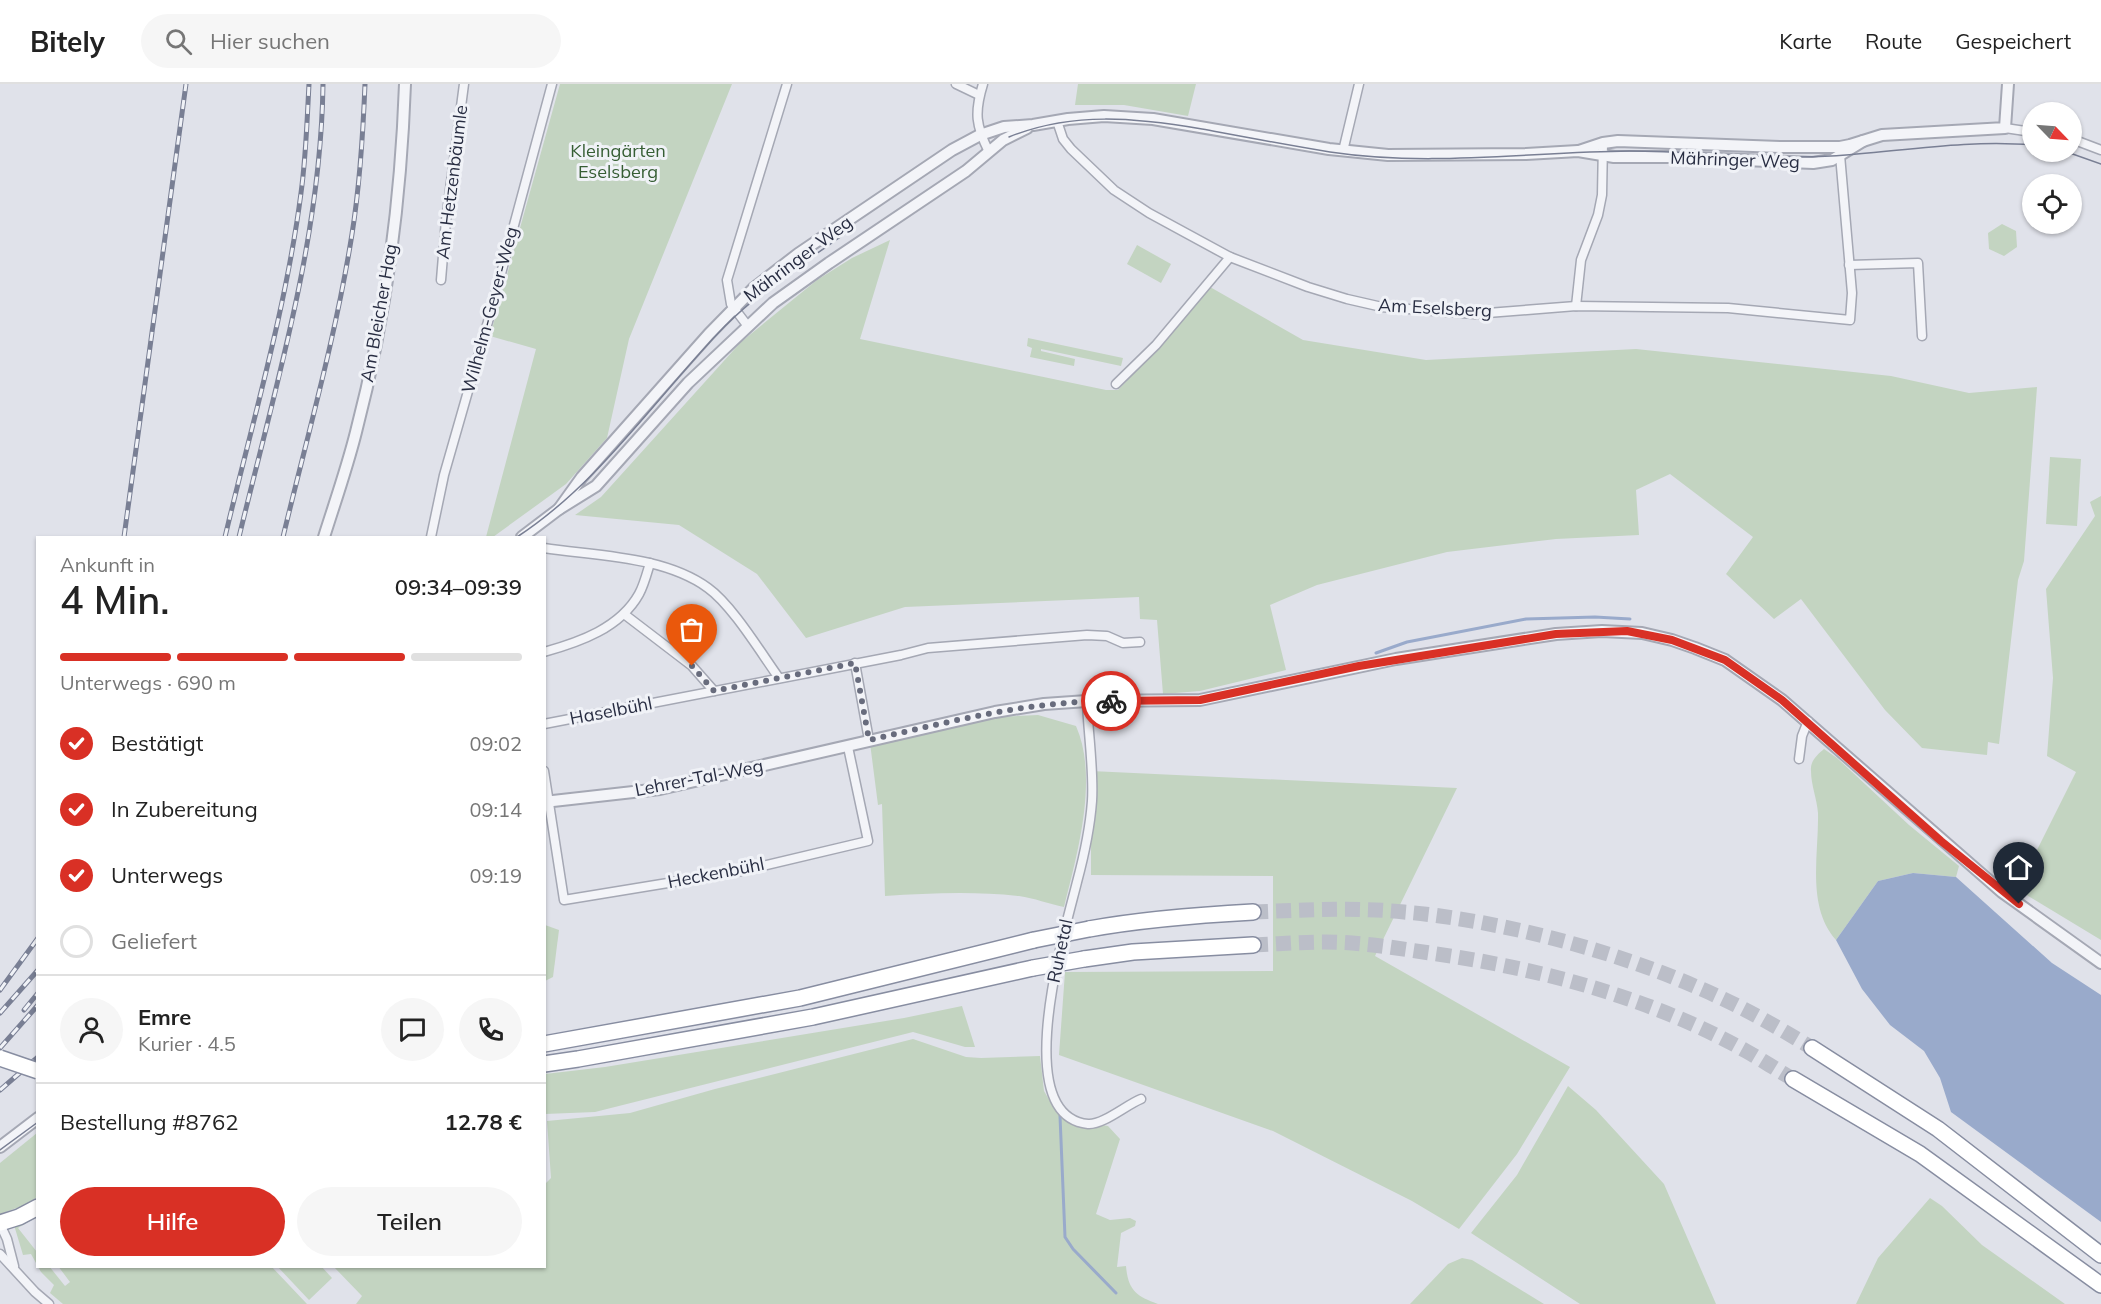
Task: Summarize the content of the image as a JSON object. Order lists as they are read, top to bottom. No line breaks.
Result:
{"streets":{"street":["Mähringer Weg","Am Hetzenbäumle","Am Eselsberg","Wilhelm-Geyer-Weg","Am Bleicher Hag","Haselbühl","Lehrer-Tal-Weg","Heckenbühl","Ruhetal"]},"crossings":[["Mähringer Weg","Am Eselsberg"],["Lehrer-Tal-Weg","Heckenbühl"],["Lehrer-Tal-Weg","Ruhetal"]],"parks":["Kleingärten Eselsberg"],"north":"bottom right","page":{"header":"Bitely","search":"Hier suchen","nav":["Karte","Route","Gespeichert"],"heading":["4 Min.","Ankunft in","09:34–09:39"],"panel":["Emre","Kurier · 4.5","Bestellung #8762","12.78 €"],"bar":"Unterwegs · 690 m","list":[["Bestätigt","09:02"],["In Zubereitung","09:14"],["Unterwegs","09:19"],"Geliefert"],"buttons":["Hilfe","Teilen"]}}
